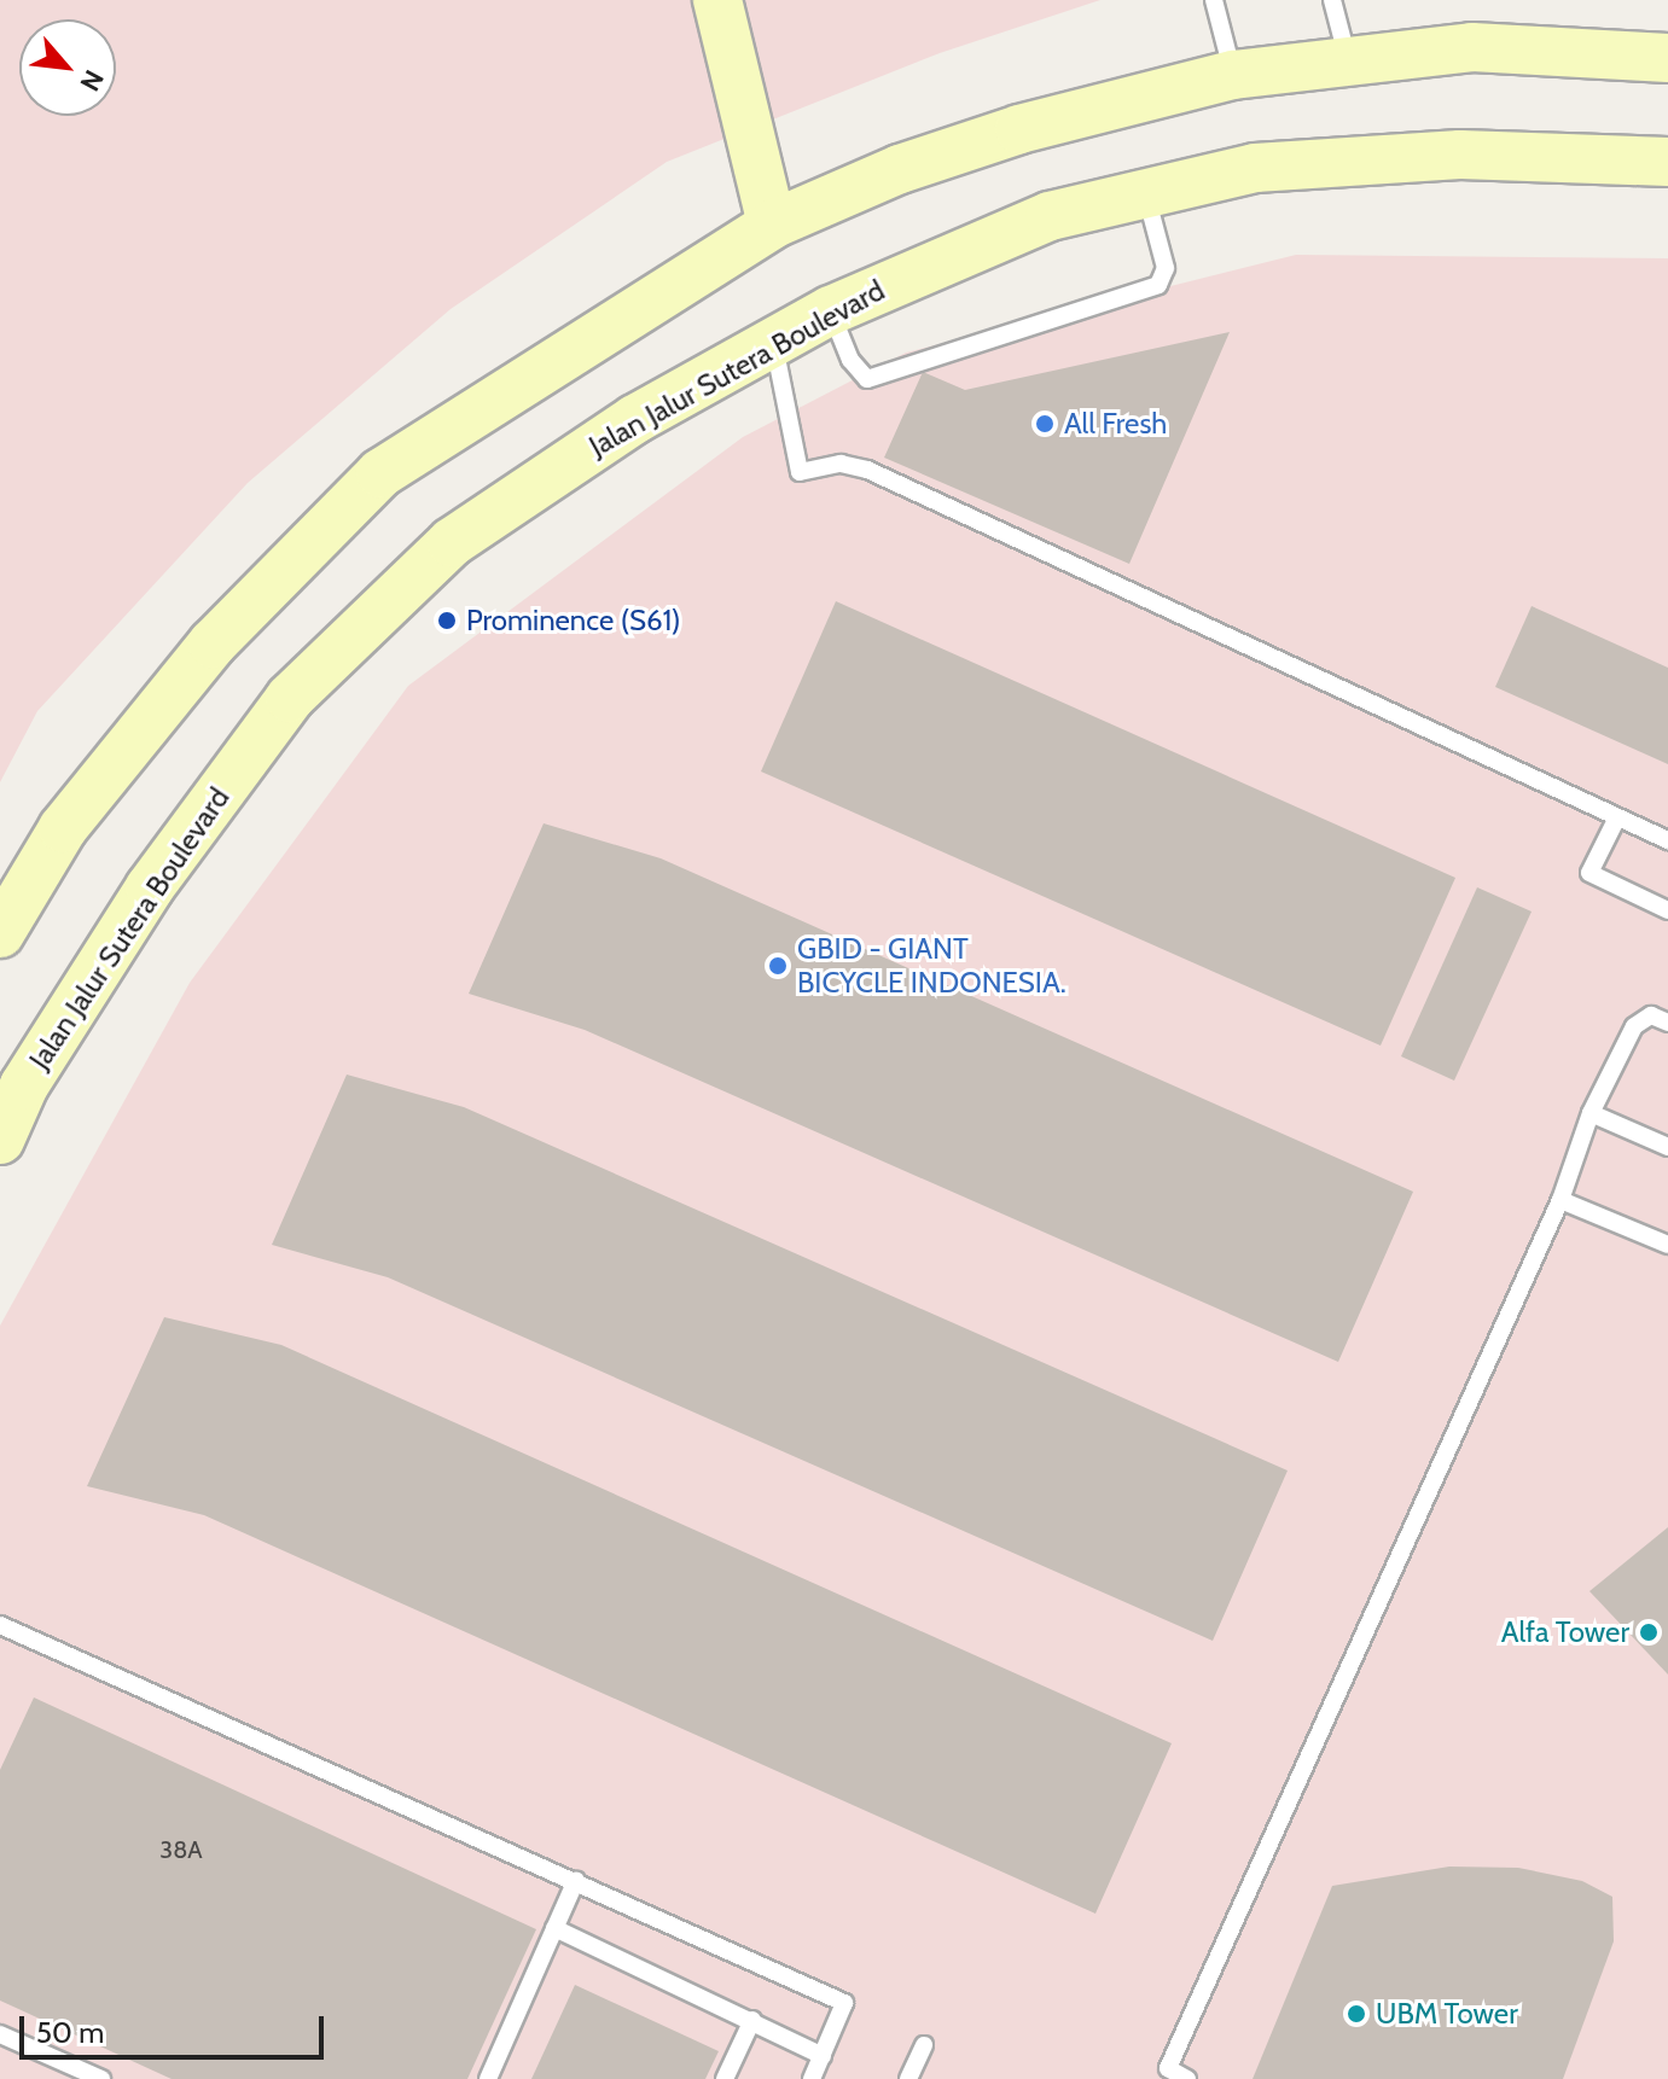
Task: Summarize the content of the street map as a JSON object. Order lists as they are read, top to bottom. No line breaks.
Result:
{"streets":{"main road":["Jalan Jalur Sutera Boulevard"]},"places":["All Fresh","Prominence (S61)","GBID - GIANT BICYCLE INDONESIA.","Alfa Tower","UBM Tower"],"house_numbers":["38A"],"scale_bar":"50 m","north":"bottom right"}
